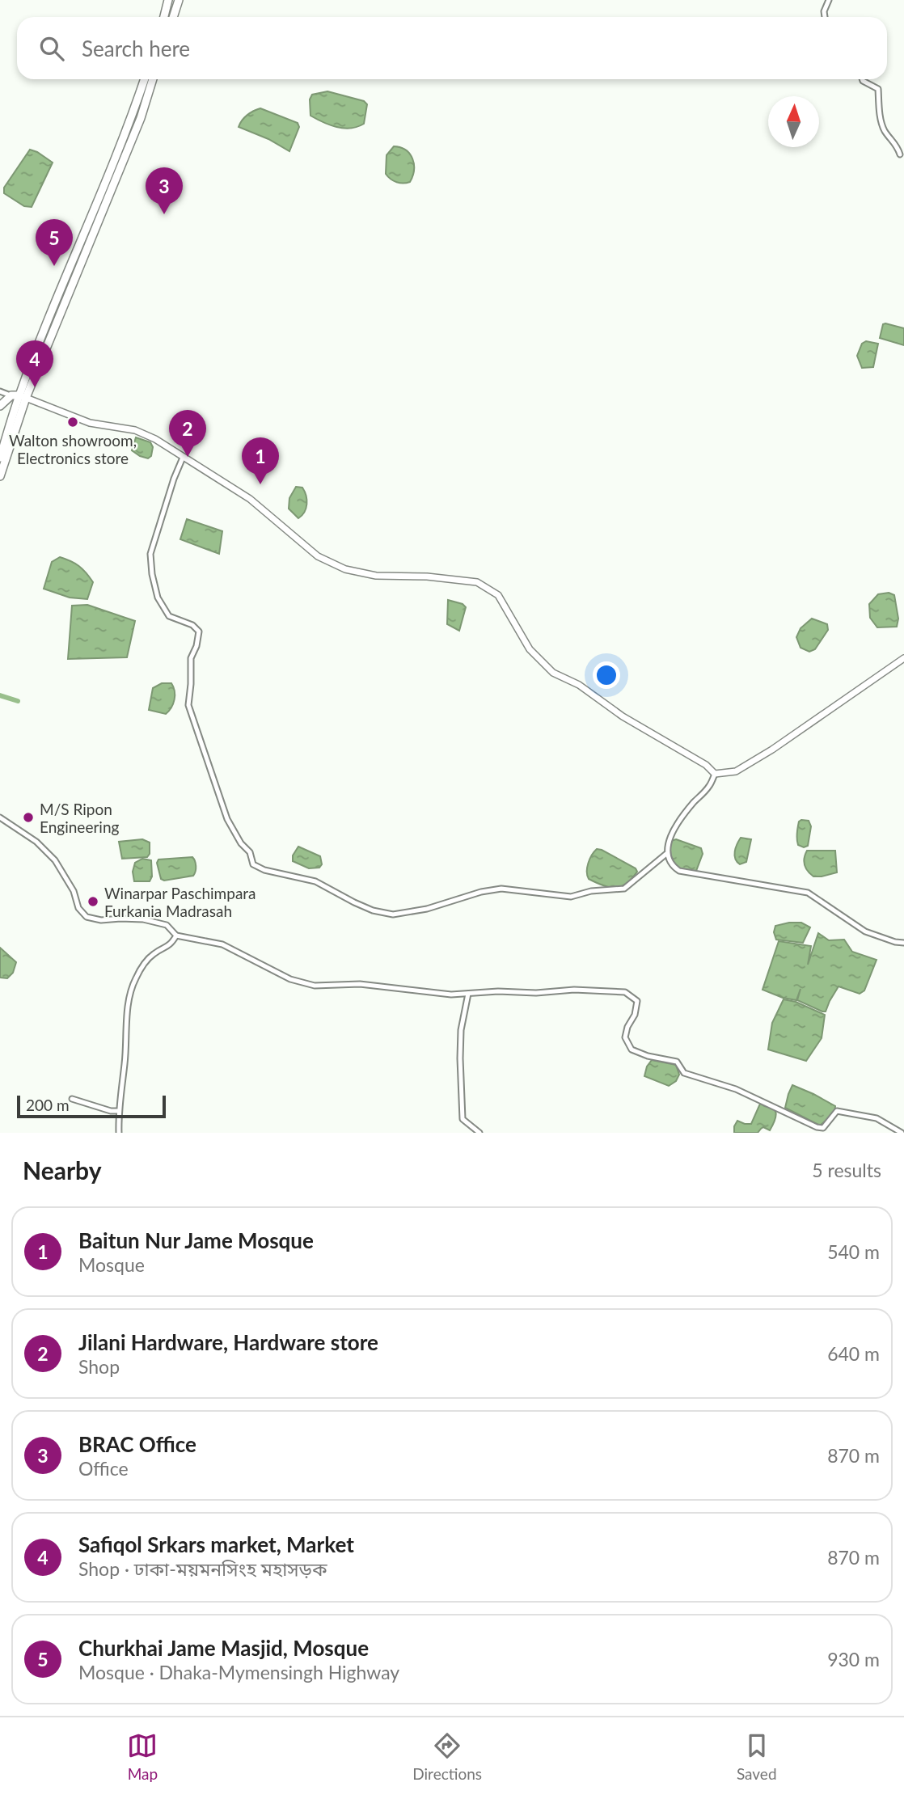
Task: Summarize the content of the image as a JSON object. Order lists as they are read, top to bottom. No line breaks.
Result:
{"places":["Walton showroom, Electronics store","M/S Ripon Engineering","Winarpar Paschimpara Furkania Madrasah"],"scale_bar":"200 m","north":"top","page":{"search":"Search here","pins":["3","5","4","2","1"],"scale":"200 m","heading":["Nearby","5 results"],"list":[{"mark":"1","name":"Baitun Nur Jame Mosque","note":"Mosque","value":"540 m"},{"mark":"2","name":"Jilani Hardware, Hardware store","note":"Shop","value":"640 m"},{"mark":"3","name":"BRAC Office","note":"Office","value":"870 m"},{"mark":"4","name":"Safiqol Srkars market, Market","note":"Shop · ঢাকা-ময়মনসিংহ মহাসড়ক","value":"870 m"},{"mark":"5","name":"Churkhai Jame Masjid, Mosque","note":"Mosque · Dhaka-Mymensingh Highway","value":"930 m"}],"nav":["Map","Directions","Saved"]}}
